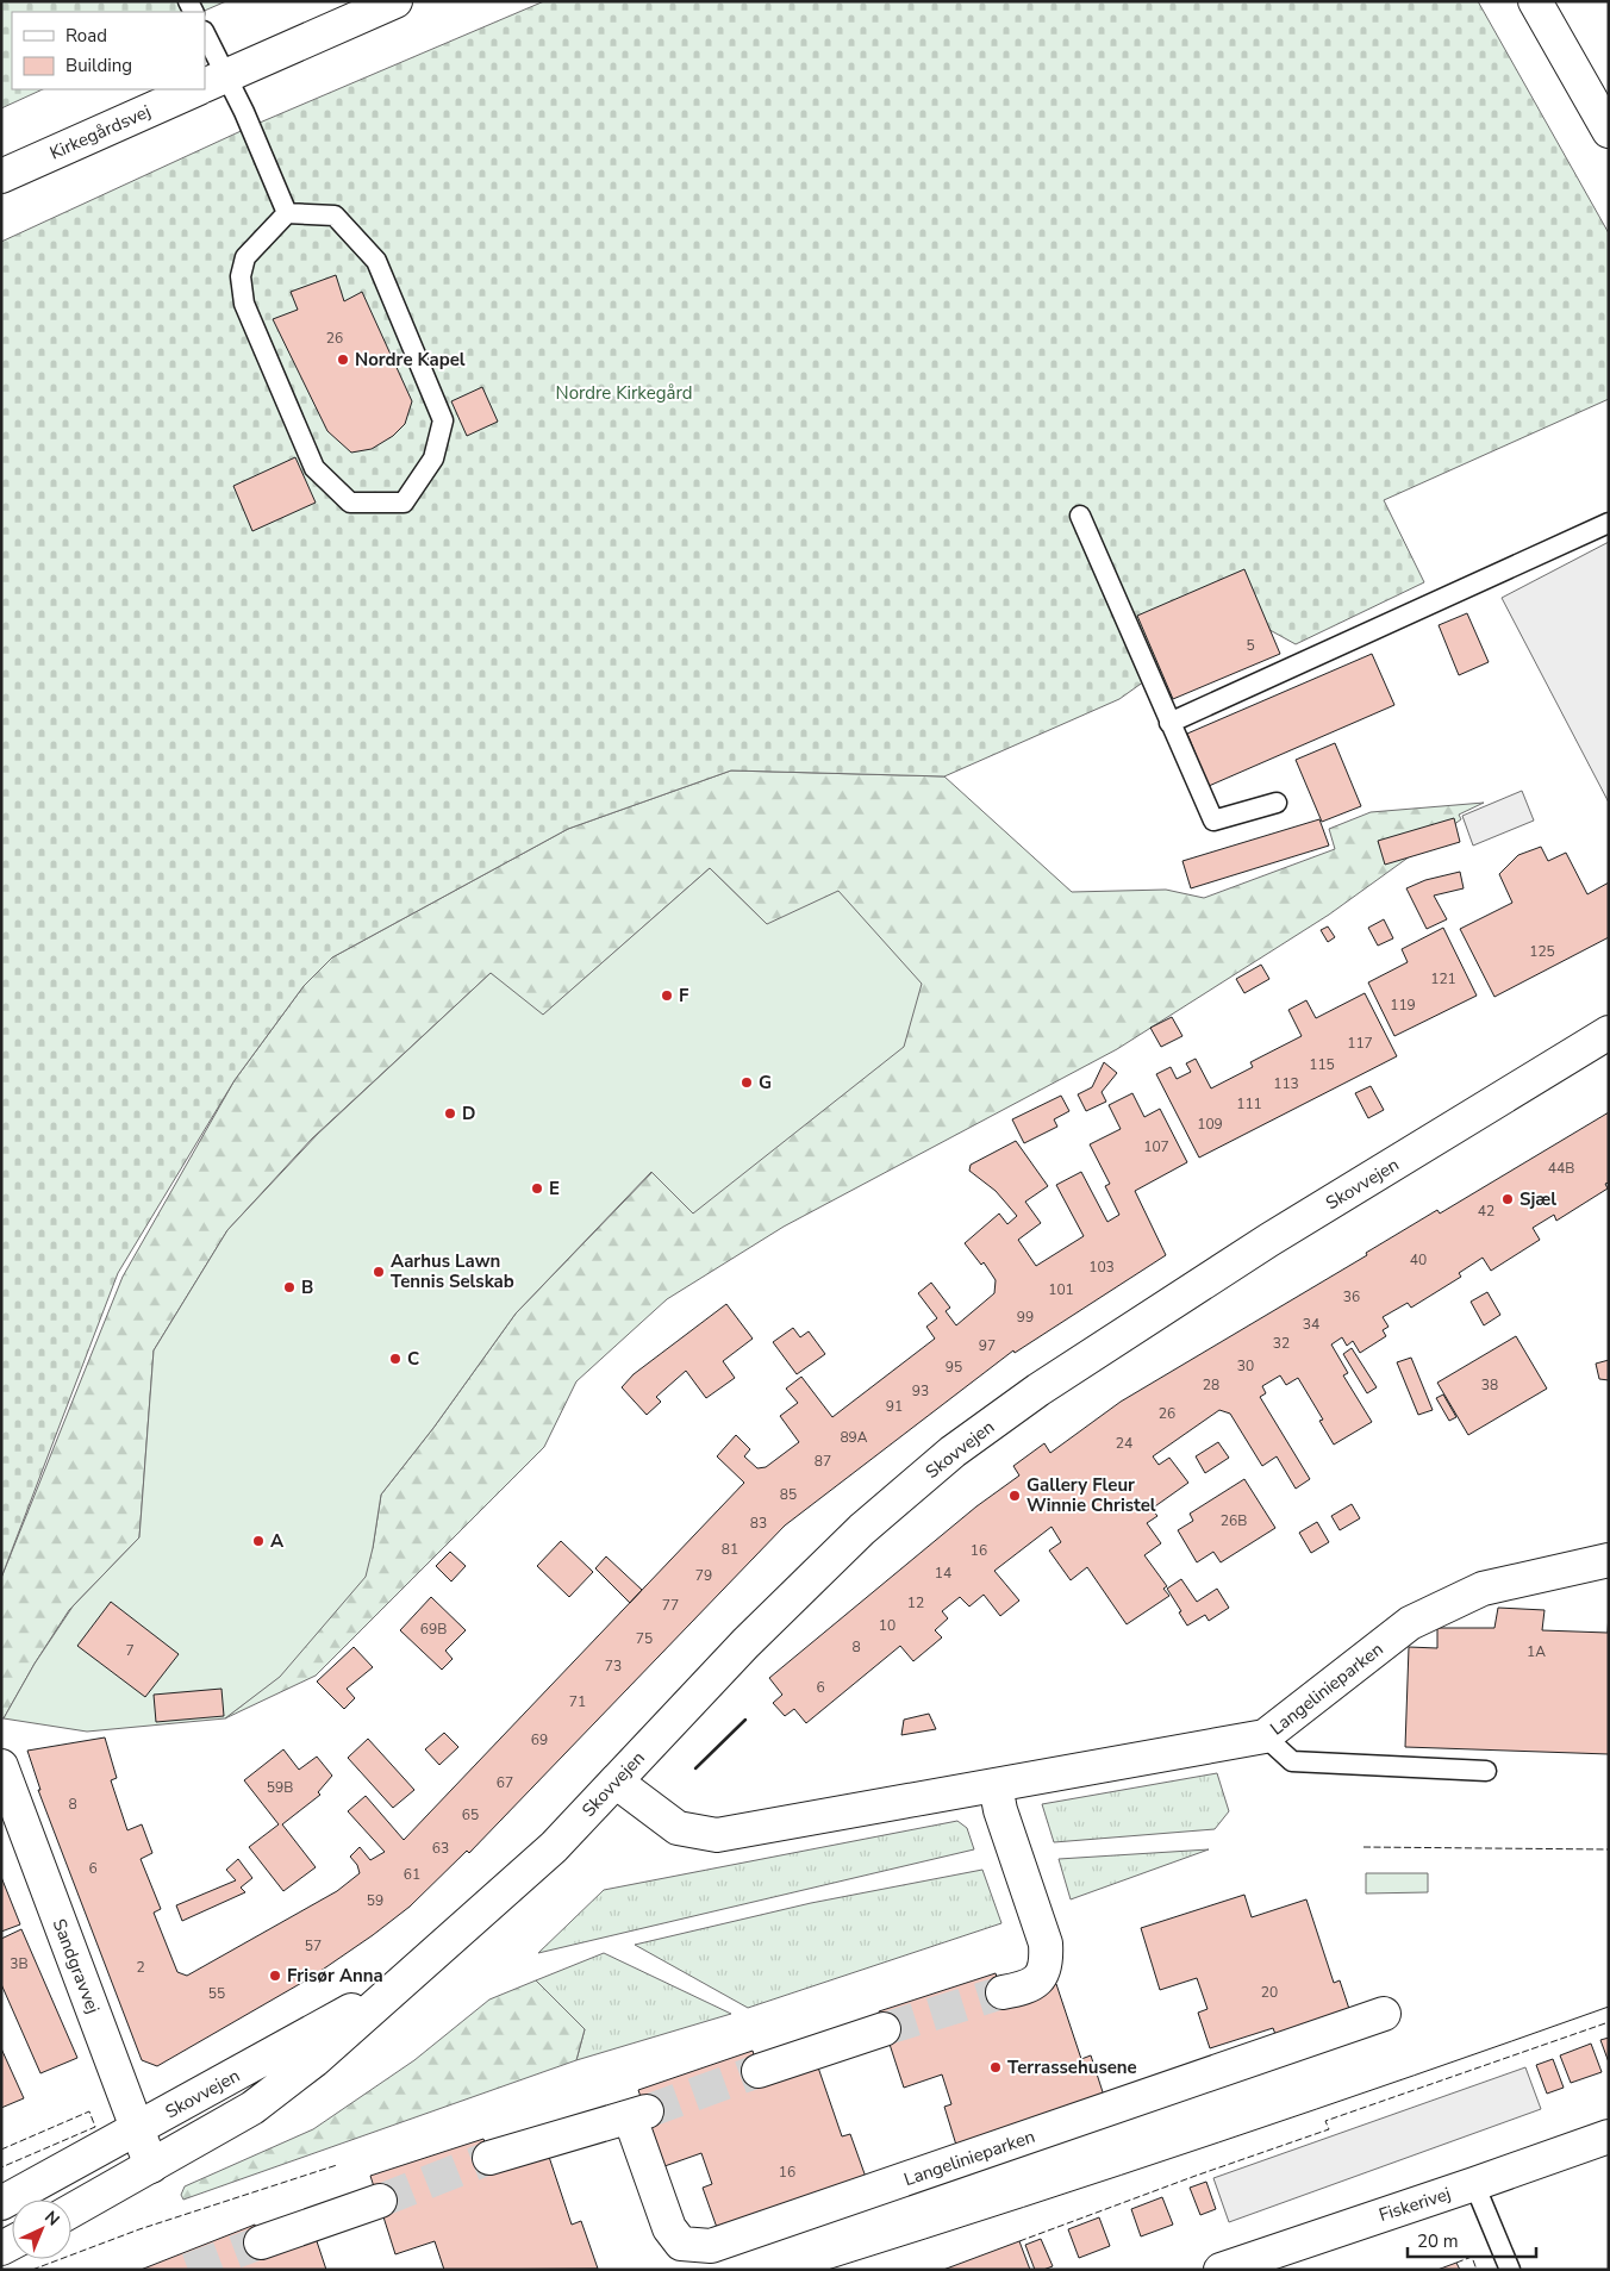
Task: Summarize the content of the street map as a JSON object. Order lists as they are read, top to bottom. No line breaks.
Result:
{"streets":{"street":["Kirkegårdsvej","Skovvejen","Langelinieparken","Sandgravvej","Fiskerivej"]},"crossings":[["Skovvejen","Langelinieparken"],["Skovvejen","Sandgravvej"]],"parks":["Nordre Kirkegård"],"places":["Nordre Kapel","F","G","D","E","Sjæl","Aarhus Lawn Tennis Selskab","B","C","Gallery Fleur Winnie Christel","A","Frisør Anna","Terrassehusene"],"house_numbers":["26","5","125","121","119","117","115","113","111","109","107","44B","42","40","103","101","36","99","34","32","97","30","95","28","38","93","91","26","89A","24","87","85","26B","83","81","16","14","79","12","77","10","69B","75","8","7","1A","73","6","71","69","67","59B","8","65","63","6","61","59","57","3B","2","20","55","16"],"legend":["Road","Building"],"scale_bar":"20 m","north":"top right"}
